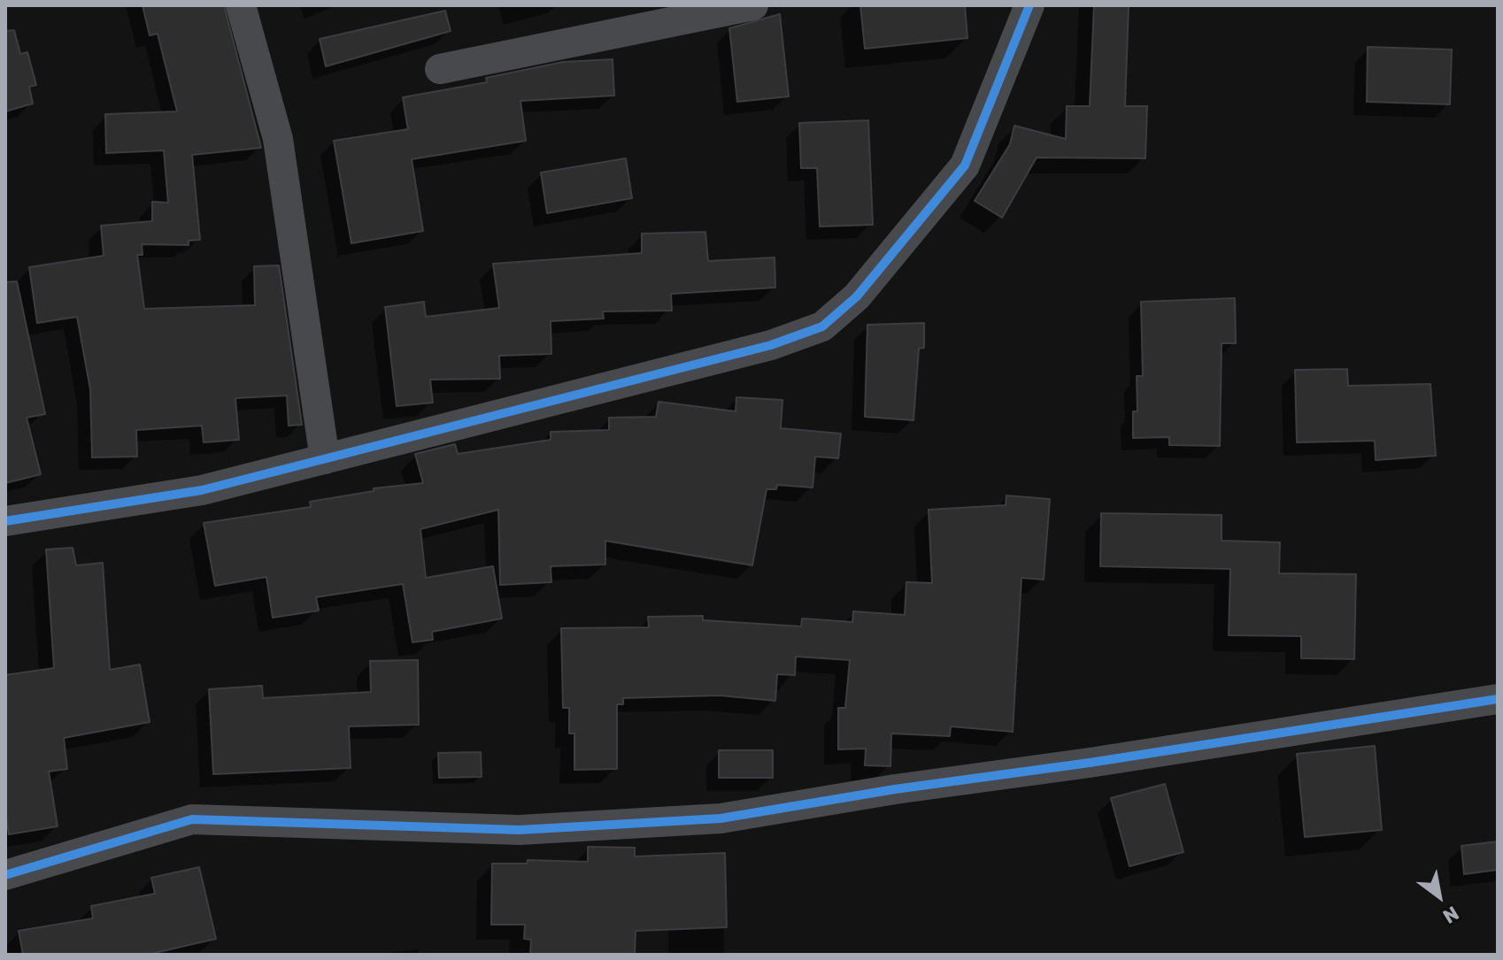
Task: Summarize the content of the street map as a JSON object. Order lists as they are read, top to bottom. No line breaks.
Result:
{"north":"bottom right"}
